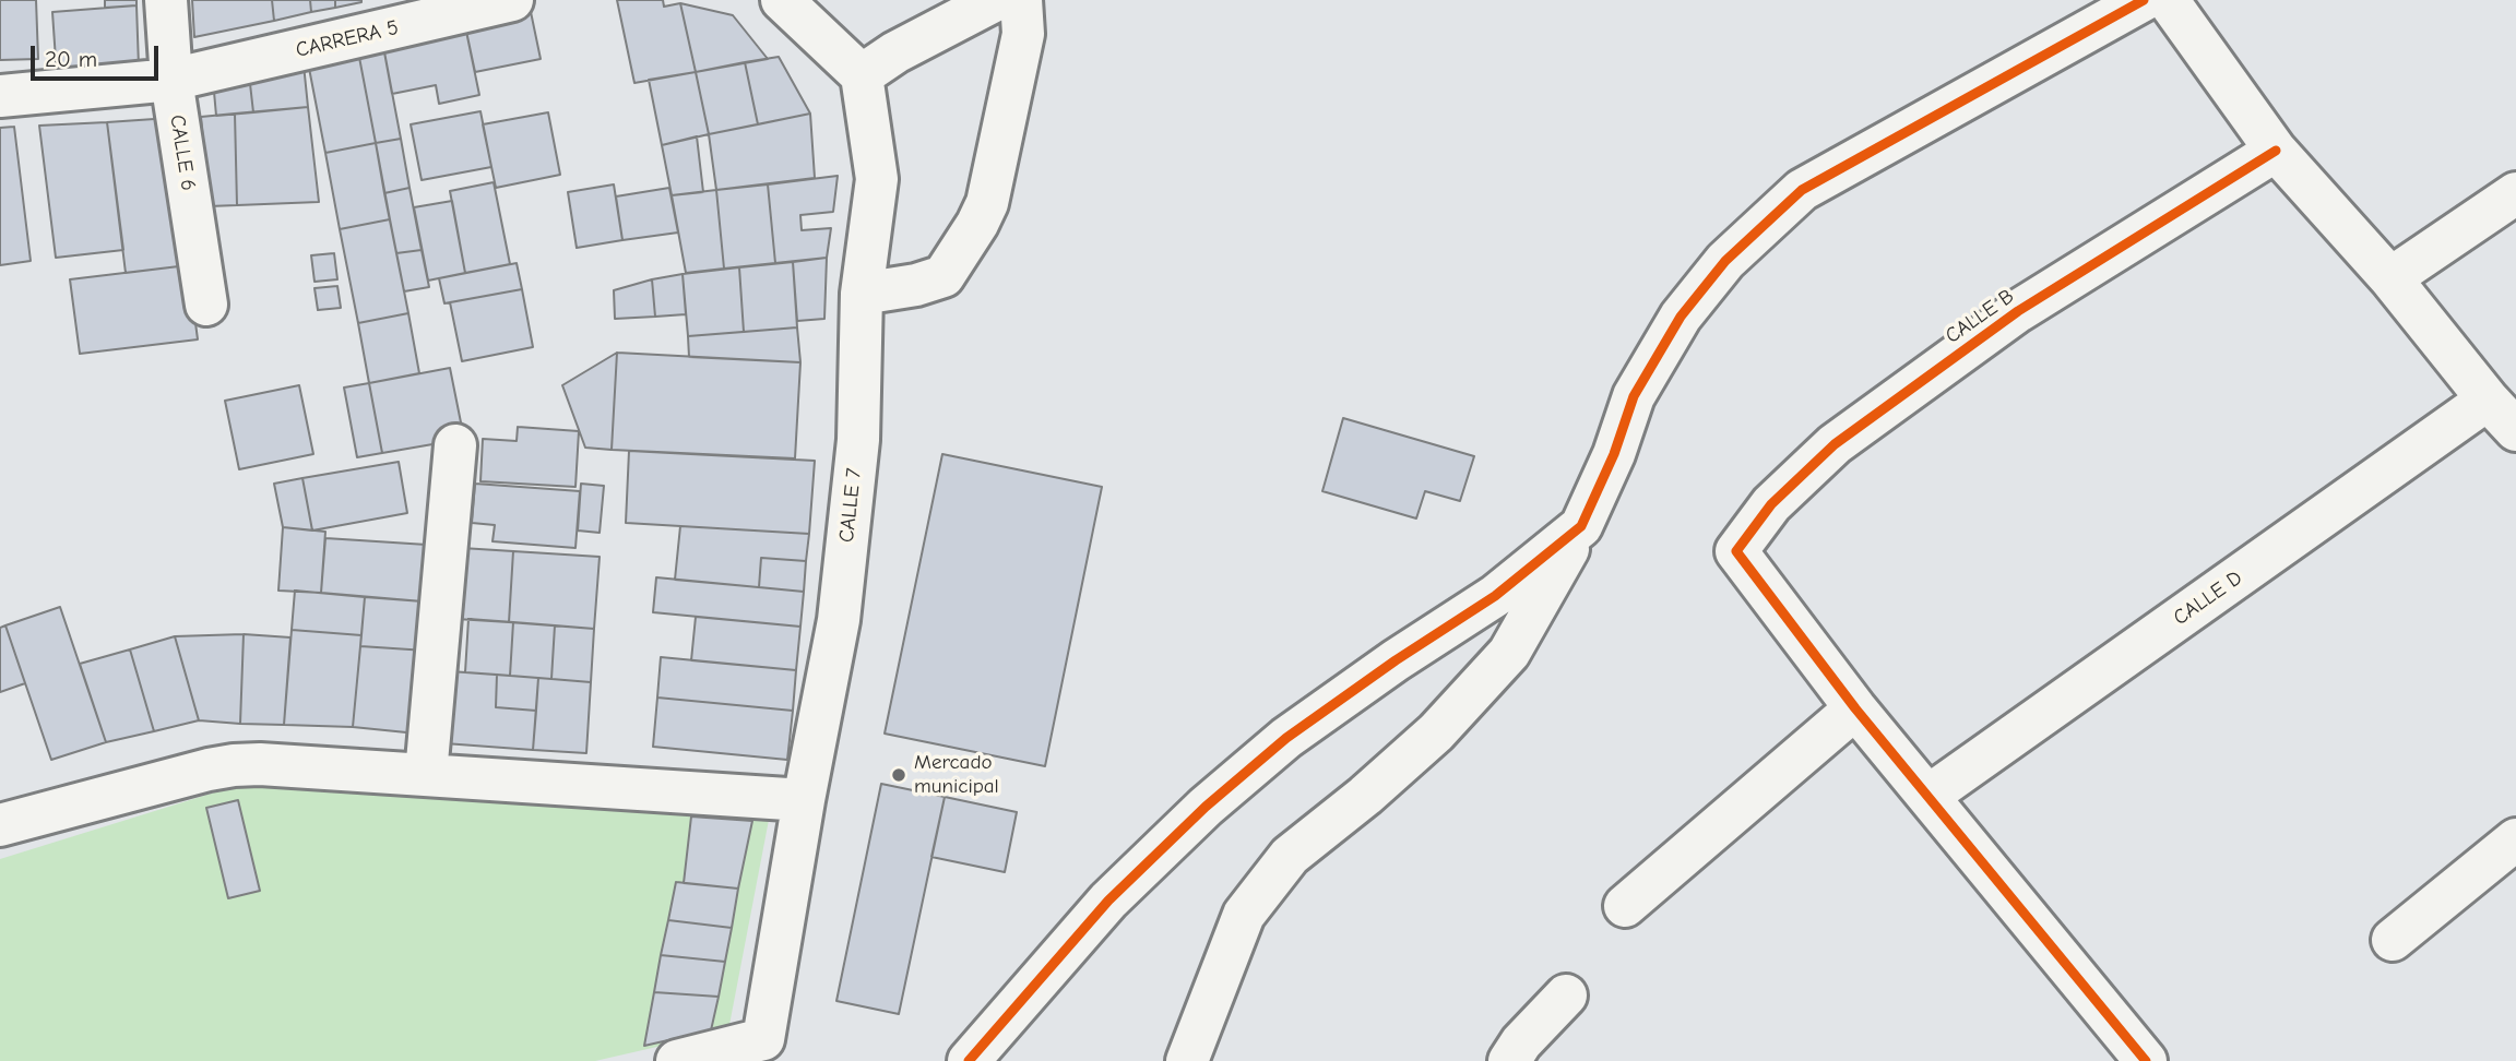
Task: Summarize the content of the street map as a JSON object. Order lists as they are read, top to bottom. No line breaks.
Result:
{"streets":{"street":["CARRERA 5","CALLE 6","CALLE B","CALLE 7","CALLE D"]},"crossings":[["CARRERA 5","CALLE 6"]],"places":["Mercado municipal"],"scale_bar":"20 m"}
